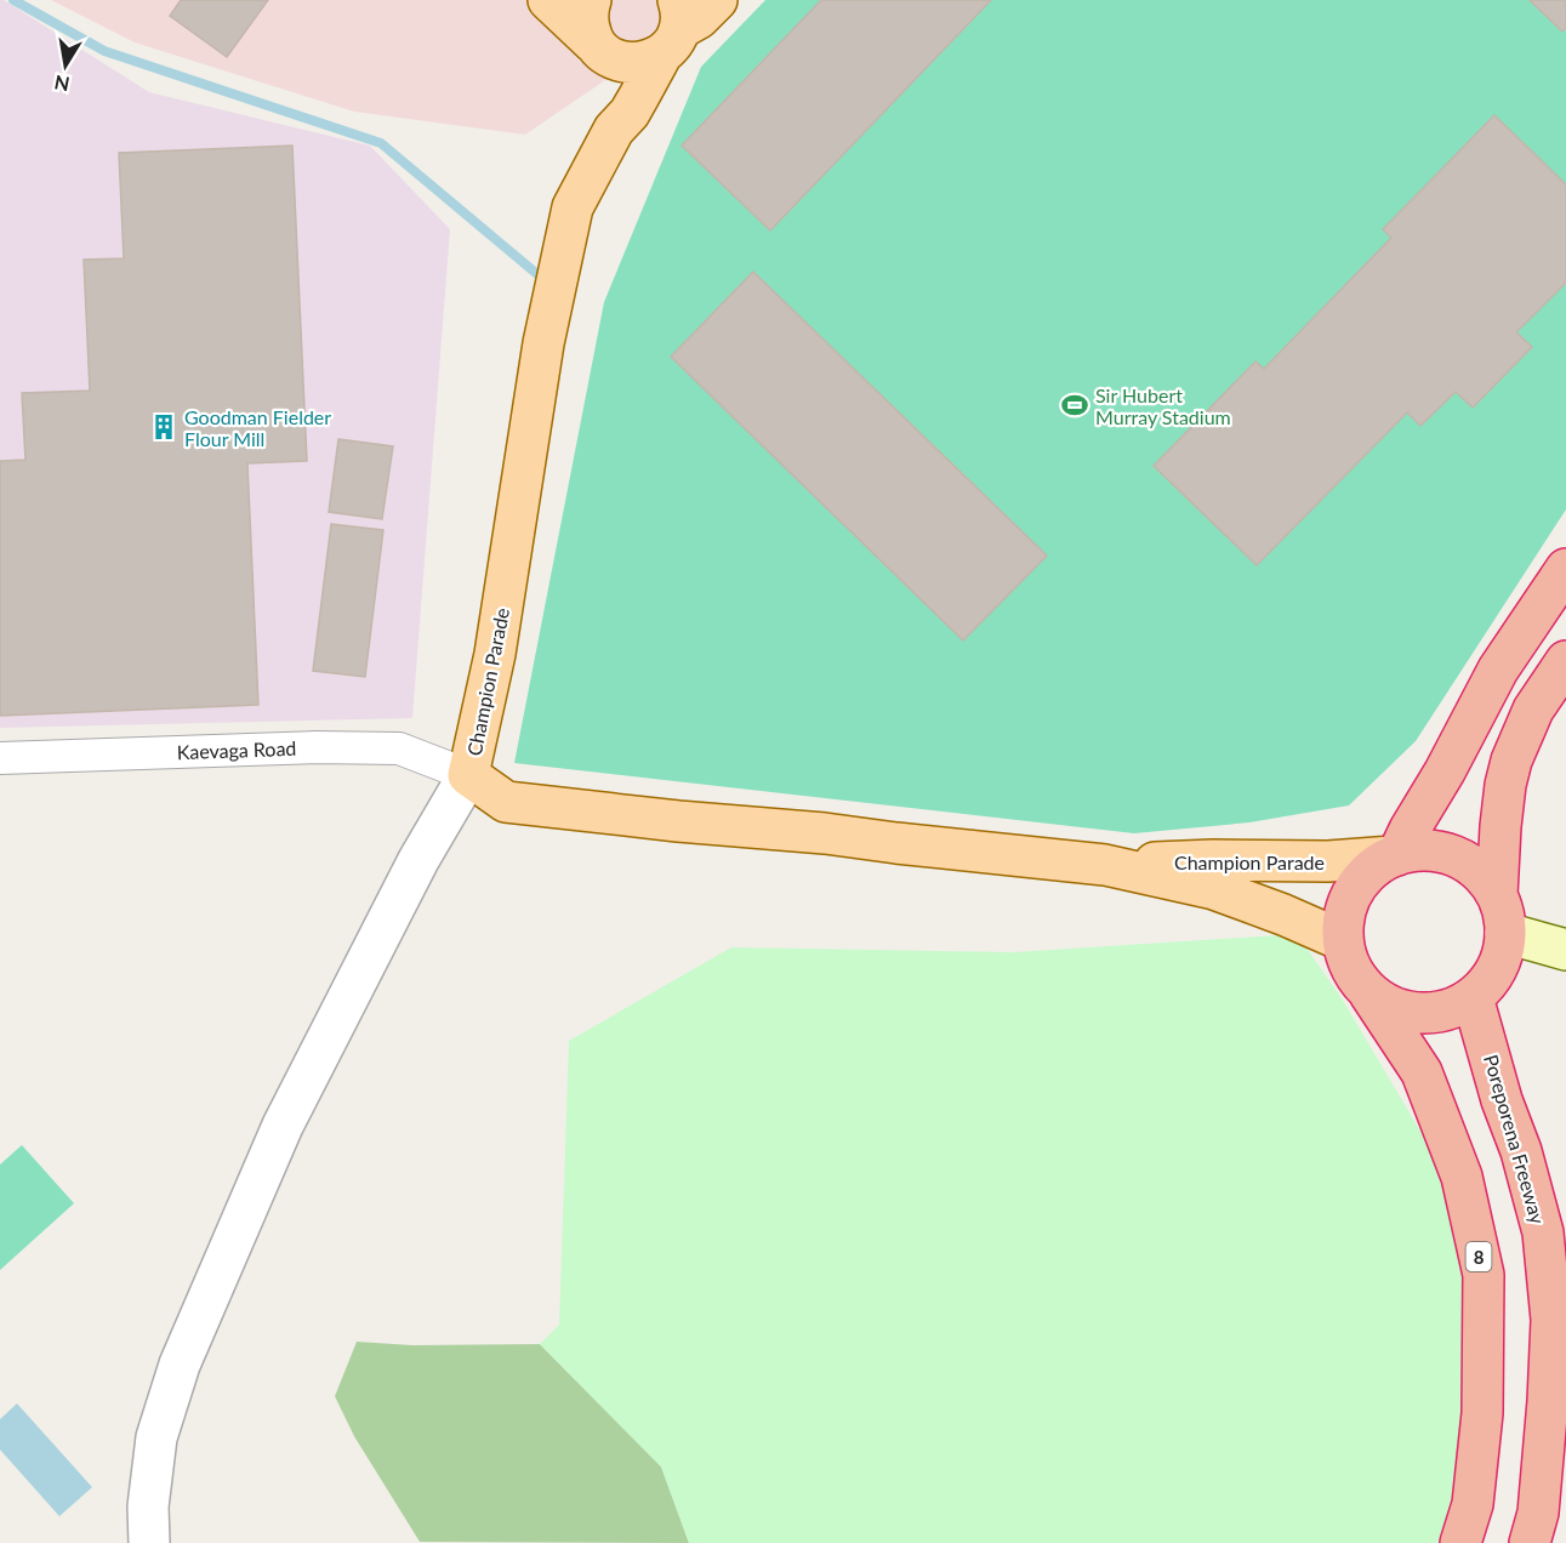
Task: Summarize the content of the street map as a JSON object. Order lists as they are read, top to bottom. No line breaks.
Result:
{"streets":{"highway":["Poreporena Freeway","8"],"main road":["Champion Parade"],"street":["Kaevaga Road"]},"crossings":[["Champion Parade","Kaevaga Road"],["Champion Parade","Poreporena Freeway"],["Champion Parade","8"],["Poreporena Freeway","8"]],"places":{"sports":["Sir Hubert Murray Stadium"],"building":["Goodman Fielder Flour Mill"]},"north":"bottom"}
